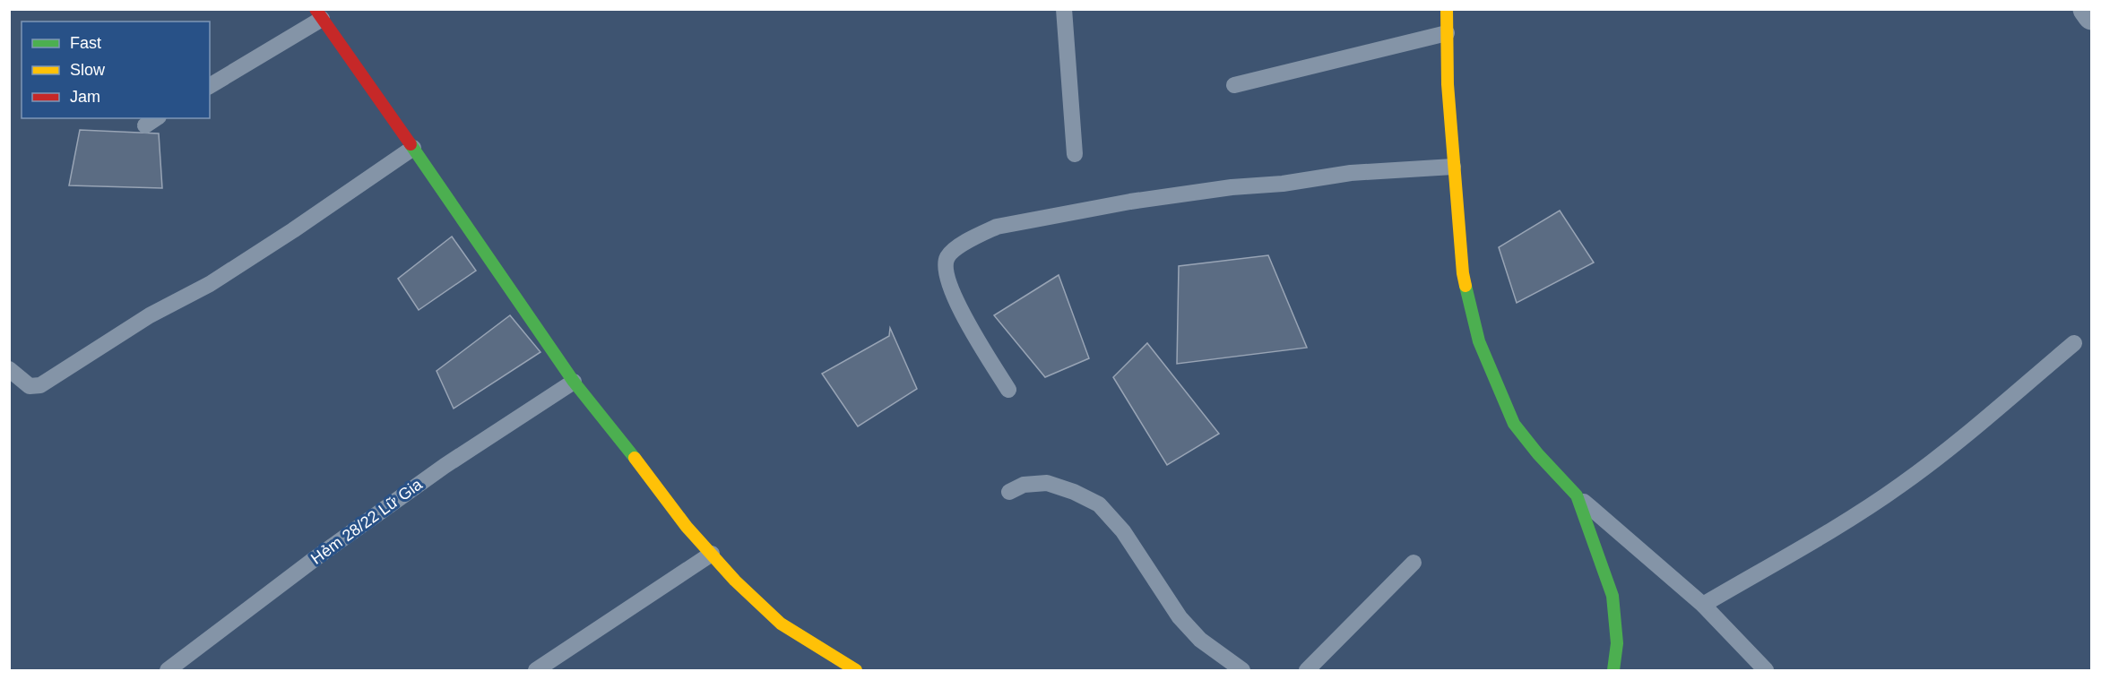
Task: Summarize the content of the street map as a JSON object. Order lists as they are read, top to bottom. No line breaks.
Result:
{"streets":{"lane":["Hẻm 28/22 Lữ Gia"]},"legend":["Fast","Slow","Jam"]}
